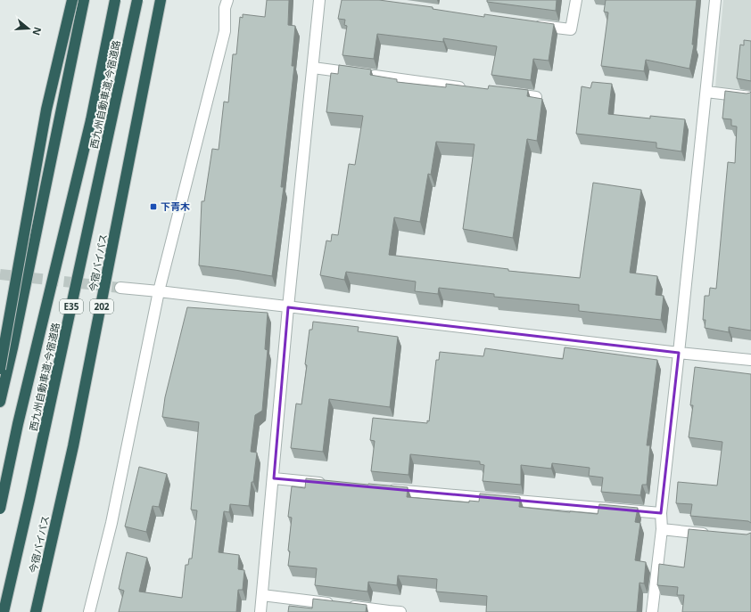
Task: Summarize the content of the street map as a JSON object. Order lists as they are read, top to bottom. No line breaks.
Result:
{"streets":{"highway":["西九州自動車道;今宿道路","今宿バイパス","E35","202"]},"places":{"transit":["下青木"]},"north":"right"}
